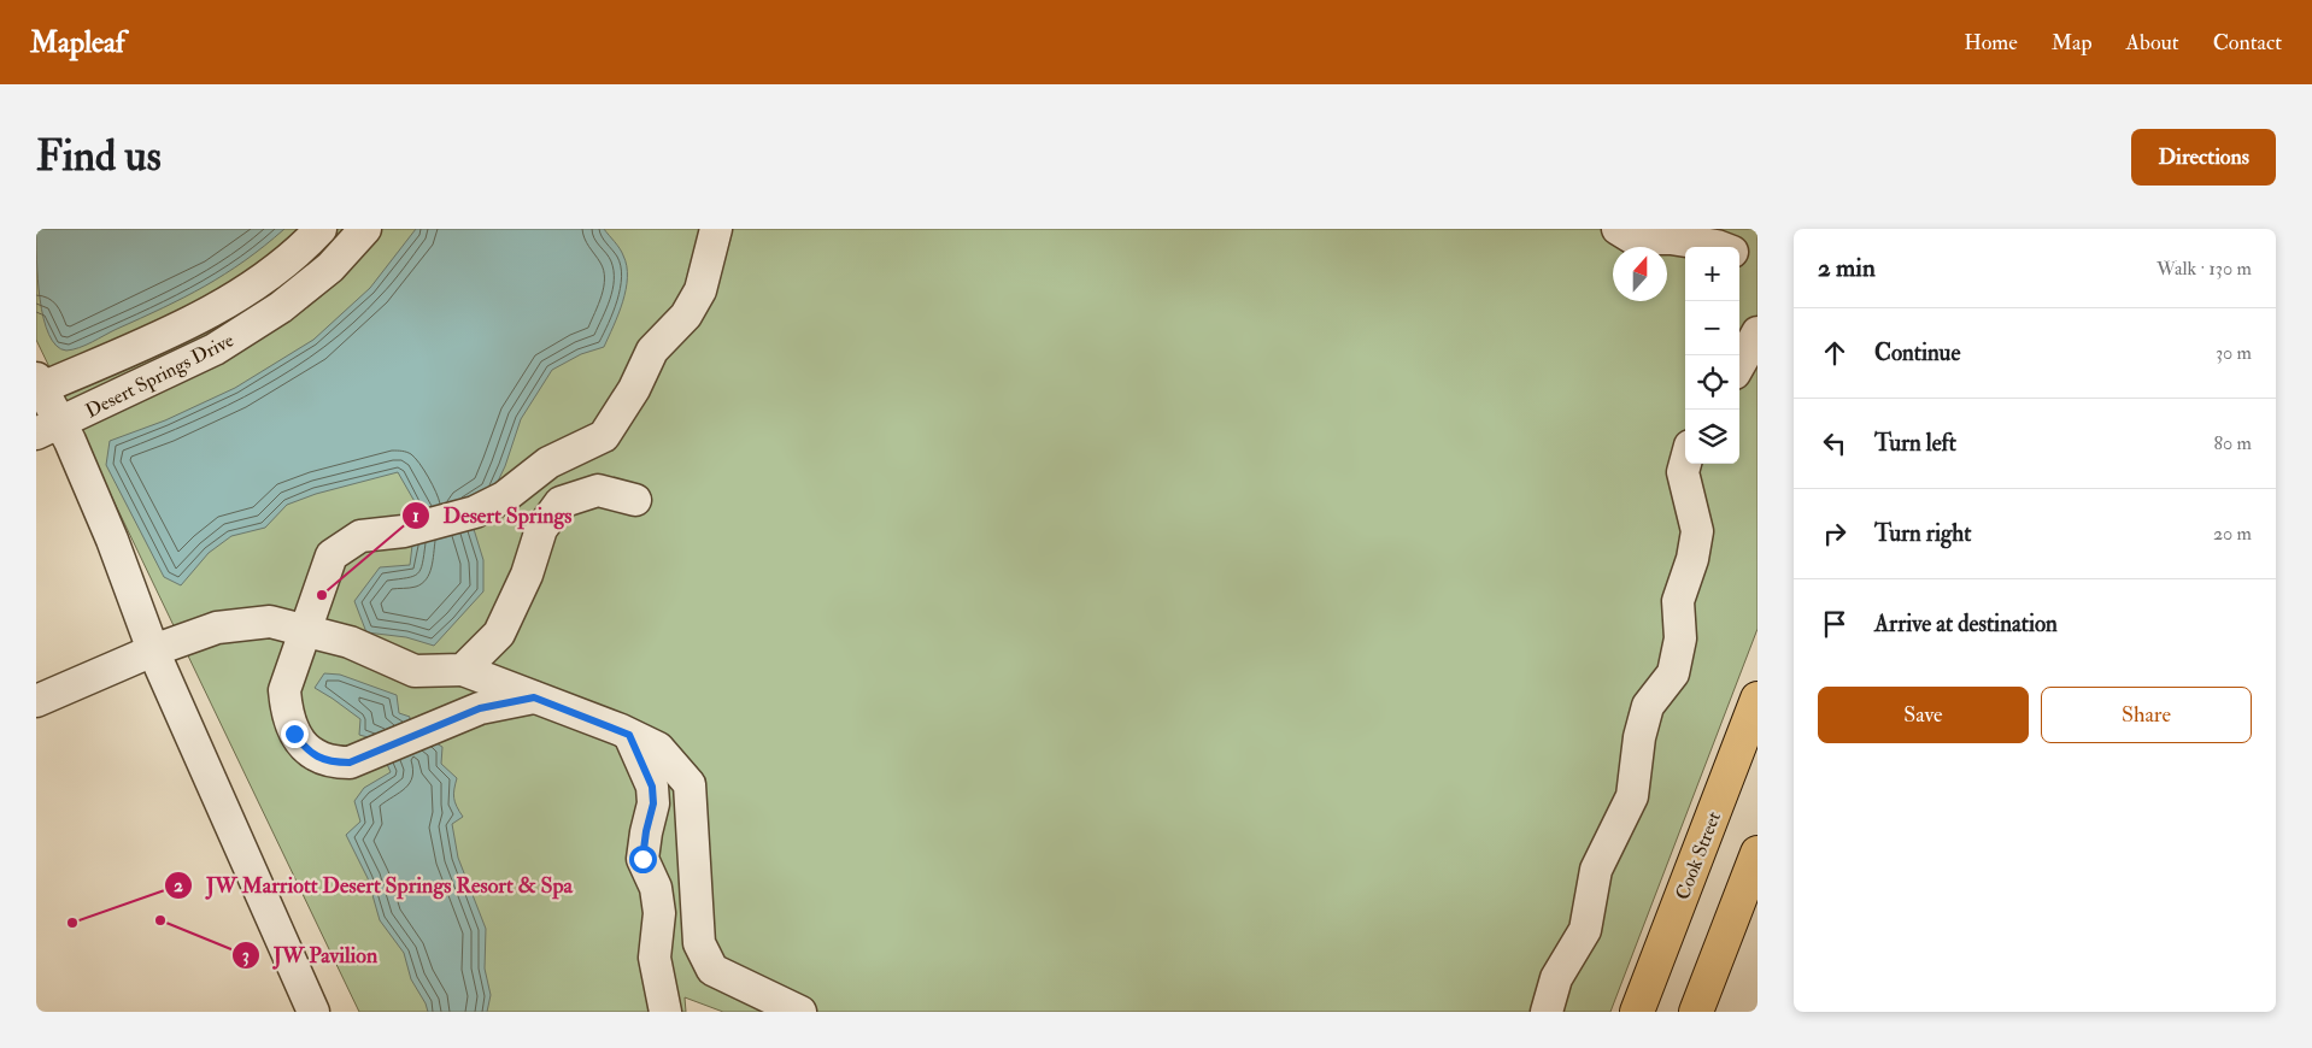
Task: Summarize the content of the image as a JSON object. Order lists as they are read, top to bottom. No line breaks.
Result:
{"streets":{"main road":["Cook Street"],"lane":["Desert Springs Drive"]},"places":["Desert Springs","JW Pavilion","JW Marriott Desert Springs Resort & Spa"],"north":"top","page":{"header":"Mapleaf","nav":["Home","Map","About","Contact"],"buttons":["Directions",["Save","Share"]],"title":"Find us","heading":["2 min","Walk · 130 m"],"map_buttons":["+","−"],"list":[["Continue","30 m"],["Turn left","80 m"],["Turn right","20 m"],"Arrive at destination"]}}
